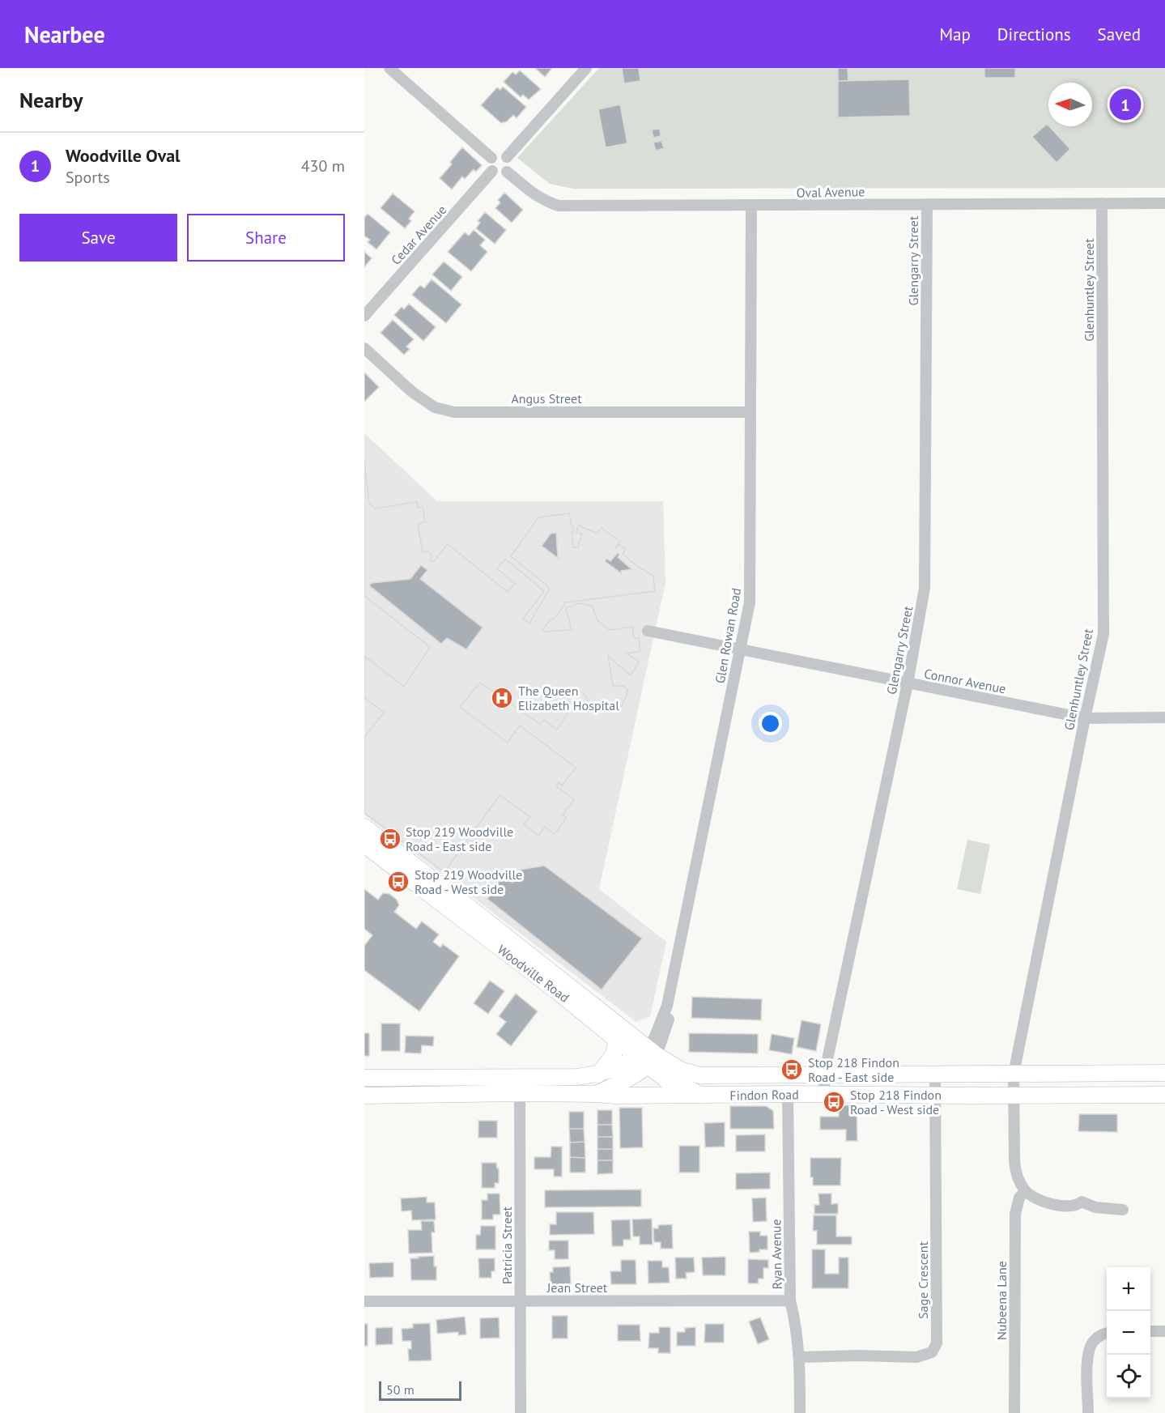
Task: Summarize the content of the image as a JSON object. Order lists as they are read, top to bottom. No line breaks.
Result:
{"streets":{"main road":["Woodville Road","Findon Road"],"street":["Oval Avenue","Cedar Avenue","Glengarry Street","Glenhuntley Street","Angus Street","Glen Rowan Road","Connor Avenue","Patricia Street","Ryan Avenue","Sage Crescent","Jean Street","Nubeena Lane"]},"crossings":[["Oval Avenue","Cedar Avenue"],["Oval Avenue","Glengarry Street"],["Oval Avenue","Glenhuntley Street"],["Oval Avenue","Glen Rowan Road"],["Glengarry Street","Connor Avenue"],["Glengarry Street","Findon Road"],["Glenhuntley Street","Connor Avenue"],["Glenhuntley Street","Findon Road"],["Glenhuntley Street","Nubeena Lane"],["Angus Street","Glen Rowan Road"],["Glen Rowan Road","Connor Avenue"],["Glen Rowan Road","Woodville Road"],["Glen Rowan Road","Findon Road"],["Woodville Road","Findon Road"],["Findon Road","Patricia Street"],["Findon Road","Ryan Avenue"],["Findon Road","Sage Crescent"],["Patricia Street","Jean Street"],["Ryan Avenue","Sage Crescent"],["Ryan Avenue","Jean Street"]],"places":{"hospital":["The Queen Elizabeth Hospital"],"bus stop":["Stop 219 Woodville Road - East side","Stop 219 Woodville Road - West side","Stop 218 Findon Road - East side","Stop 218 Findon Road - West side"]},"scale_bar":"50 m","north":"left","page":{"header":"Nearbee","nav":["Map","Directions","Saved"],"heading":"Nearby","pins":"1","list":[{"mark":"1","name":"Woodville Oval","note":"Sports","value":"430 m"}],"buttons":["Save","Share"],"map_buttons":["+","−"],"scale":"50 m"}}
